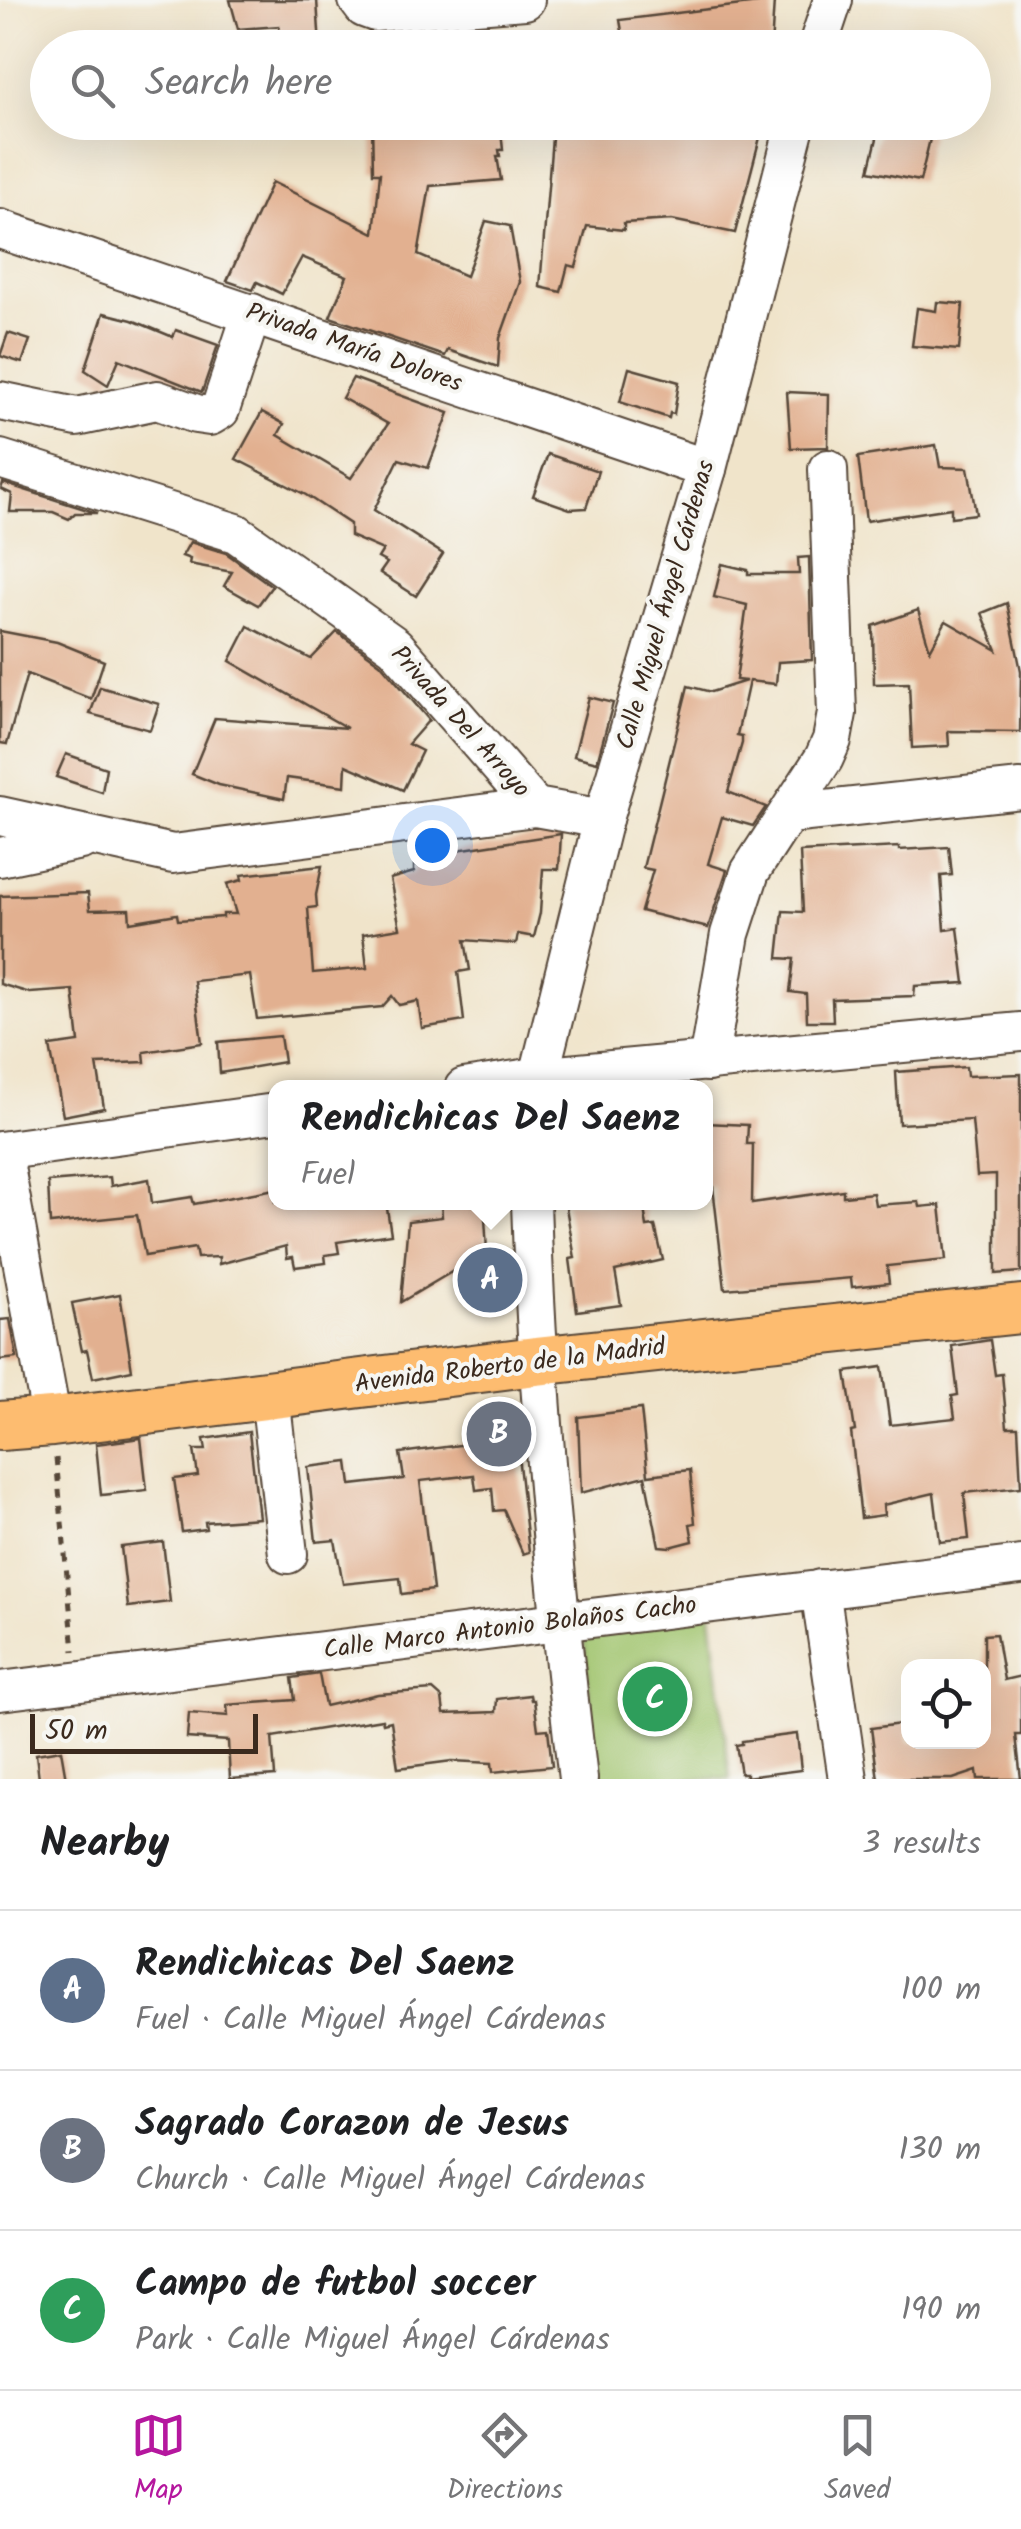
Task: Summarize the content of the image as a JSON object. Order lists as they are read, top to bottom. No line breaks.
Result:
{"streets":{"main road":["Avenida Roberto de la Madrid"],"street":["Privada María Dolores","Calle Miguel Ángel Cárdenas","Privada Del Arroyo","Calle Marco Antonio Bolaños Cacho"]},"crossings":[["Privada María Dolores","Calle Miguel Ángel Cárdenas"],["Calle Miguel Ángel Cárdenas","Privada Del Arroyo"]],"scale_bar":"50 m","page":{"search":"Search here","popup":["Rendichicas Del Saenz","Fuel"],"pins":["A","B","C"],"scale":"50 m","heading":["Nearby","3 results"],"list":[{"mark":"A","name":"Rendichicas Del Saenz","note":"Fuel · Calle Miguel Ángel Cárdenas","value":"100 m"},{"mark":"B","name":"Sagrado Corazon de Jesus","note":"Church · Calle Miguel Ángel Cárdenas","value":"130 m"},{"mark":"C","name":"Campo de futbol soccer","note":"Park · Calle Miguel Ángel Cárdenas","value":"190 m"}],"nav":["Map","Directions","Saved"]}}
